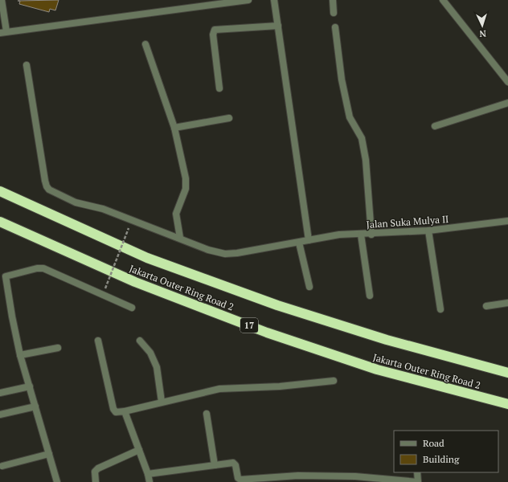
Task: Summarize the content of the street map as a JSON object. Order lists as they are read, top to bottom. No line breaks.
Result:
{"streets":{"highway":["Jakarta Outer Ring Road 2","17"],"street":["Jalan Suka Mulya II"]},"legend":["Road","Building"],"north":"bottom"}
